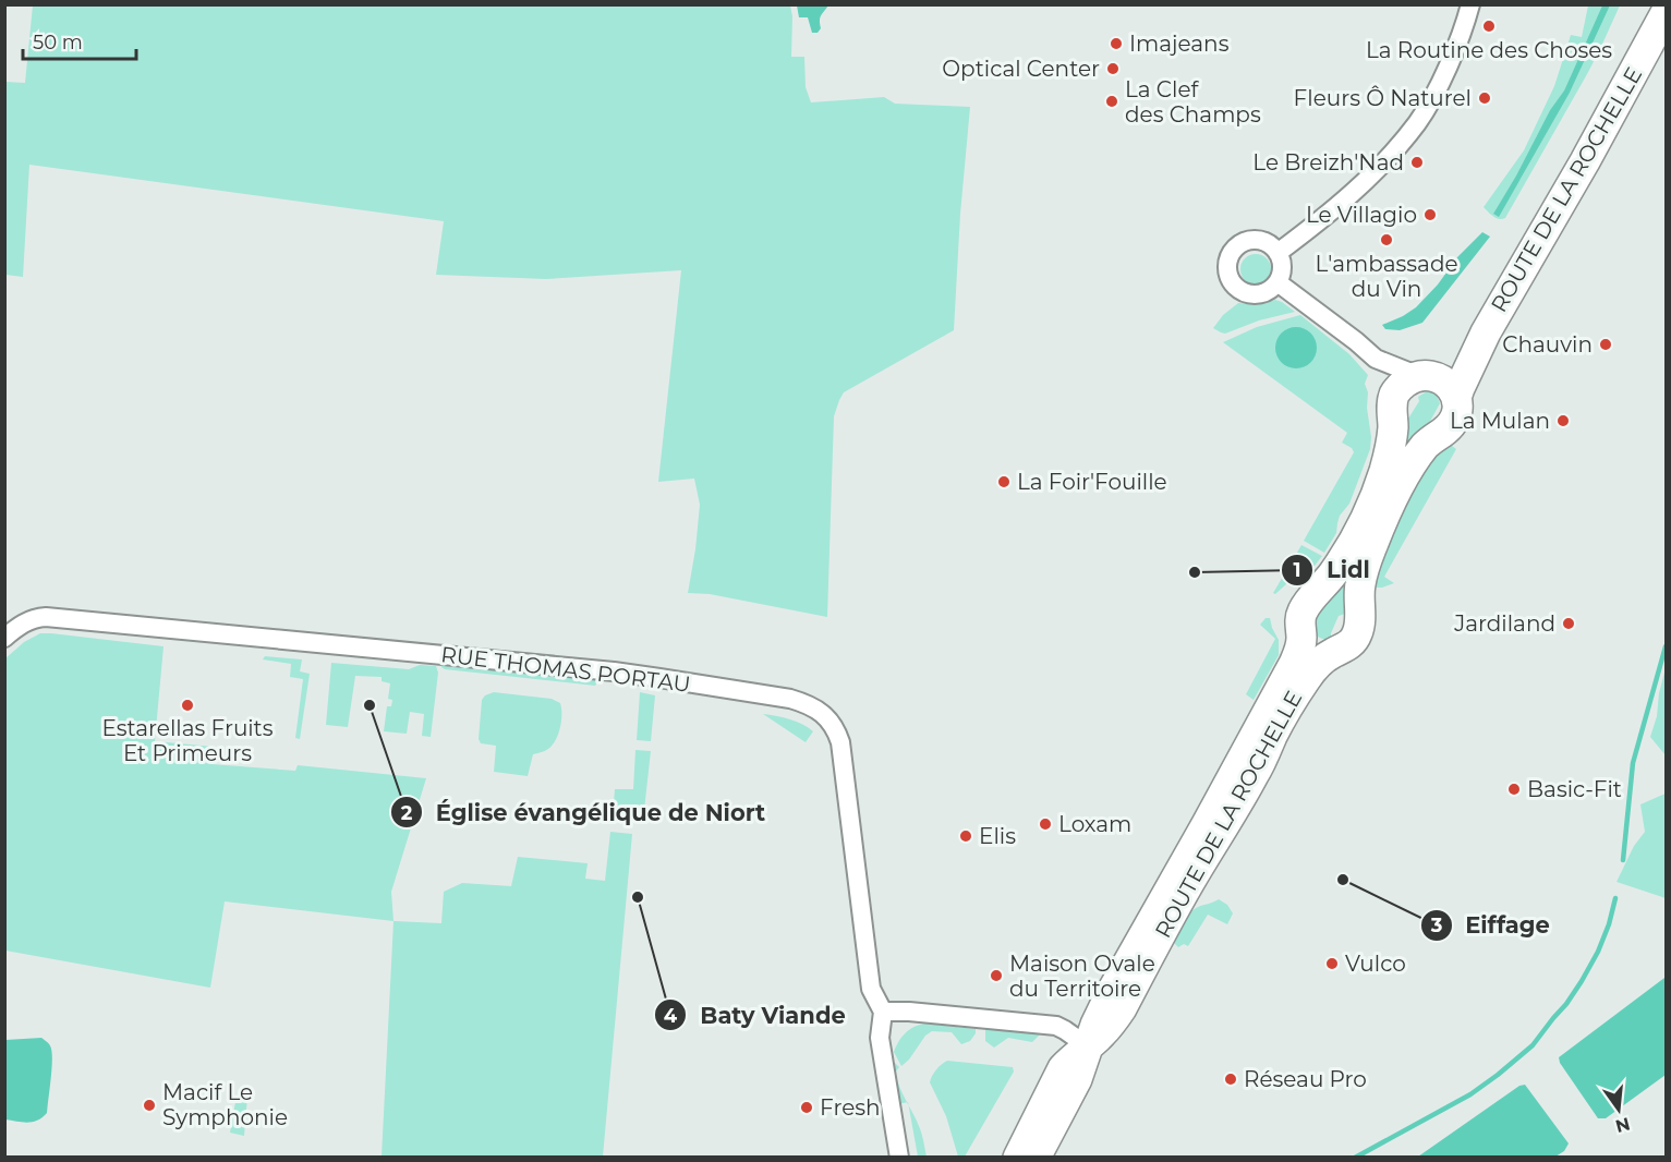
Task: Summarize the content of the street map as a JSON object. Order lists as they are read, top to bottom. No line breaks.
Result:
{"streets":{"main road":["ROUTE DE LA ROCHELLE"],"street":["RUE THOMAS PORTAU"]},"places":["La Routine des Choses","Imajeans","Optical Center","Fleurs Ô Naturel","La Clef des Champs","Le Breizh'Nad","Le Villagio","L'ambassade du Vin","Chauvin","La Mulan","La Foir'Fouille","Lidl","Jardiland","Estarellas Fruits Et Primeurs","Église évangélique de Niort","Basic-Fit","Loxam","Elis","Eiffage","Baty Viande","Vulco","Maison Ovale du Territoire","Réseau Pro","Macif Le Symphonie","Fresh"],"scale_bar":"50 m","north":"bottom"}
